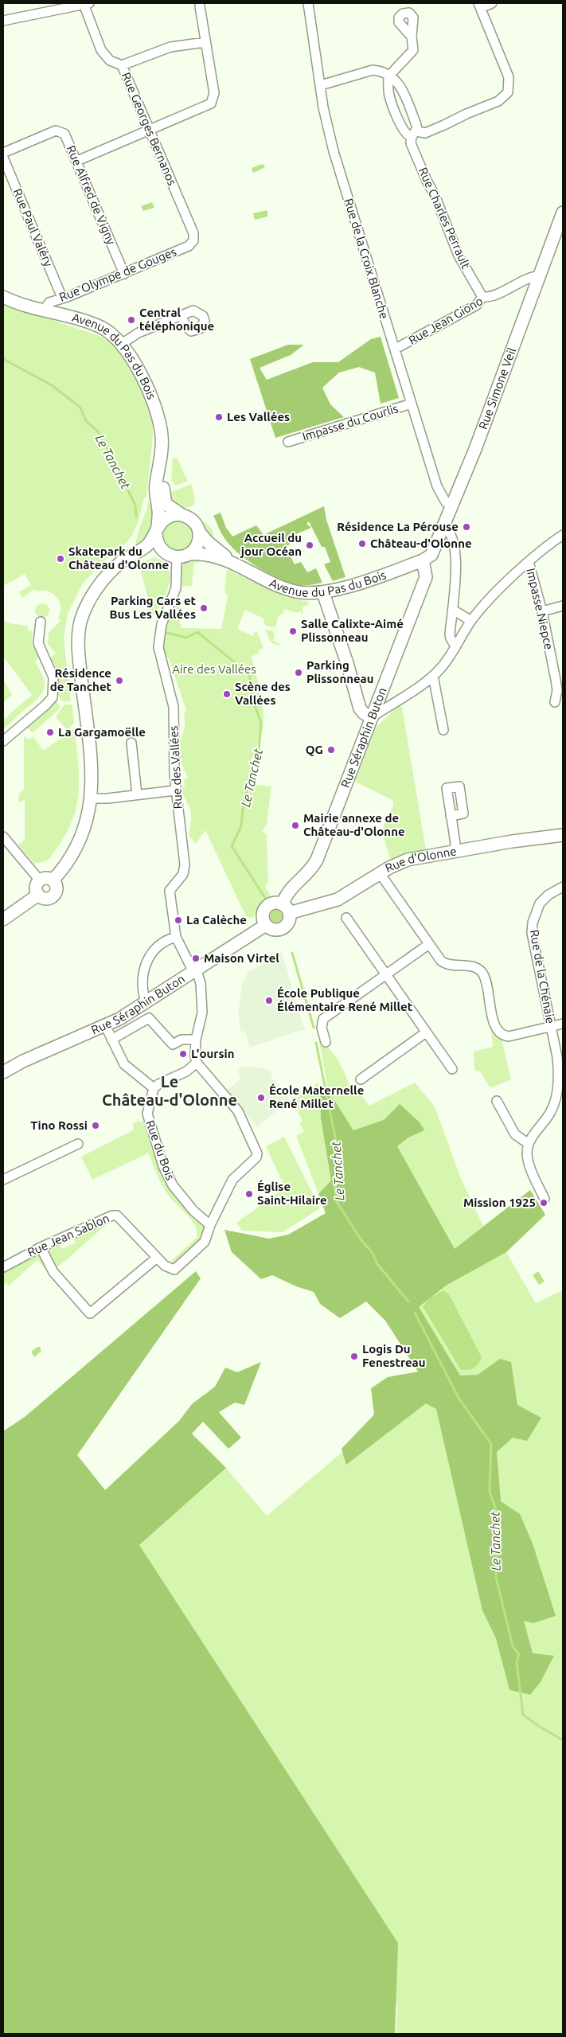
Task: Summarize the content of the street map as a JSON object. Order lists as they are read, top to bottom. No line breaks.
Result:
{"streets":{"street":["Rue Georges Bernanos","Rue Alfred de Vigny","Rue Charles Perrault","Rue Paul Valéry","Rue de la Croix Blanche","Rue Olympe de Gouges","Rue Jean Giono","Avenue du Pas du Bois","Rue Simone Veil","Impasse du Courlis","Impasse Niepce","Rue Séraphin Buton","Rue des Vallées","Rue d'Olonne","Rue de la Chénaie","Rue du Bois","Rue Jean Sablon"]},"crossings":[["Rue Georges Bernanos","Rue Olympe de Gouges"],["Rue Alfred de Vigny","Rue Olympe de Gouges"],["Rue Charles Perrault","Rue de la Croix Blanche"],["Rue Charles Perrault","Rue Jean Giono"],["Rue Paul Valéry","Rue Olympe de Gouges"],["Rue de la Croix Blanche","Rue Jean Giono"],["Rue de la Croix Blanche","Rue Simone Veil"],["Rue de la Croix Blanche","Impasse du Courlis"],["Rue Olympe de Gouges","Avenue du Pas du Bois"],["Rue Jean Giono","Rue Simone Veil"],["Avenue du Pas du Bois","Rue Simone Veil"],["Avenue du Pas du Bois","Rue Séraphin Buton"],["Avenue du Pas du Bois","Rue des Vallées"],["Rue Simone Veil","Rue Séraphin Buton"],["Rue Séraphin Buton","Rue des Vallées"],["Rue Séraphin Buton","Rue d'Olonne"],["Rue du Bois","Rue Jean Sablon"]],"districts":["Le Château-d'Olonne"],"water":["Le Tanchet"],"parks":["Aire des Vallées"],"places":["Central téléphonique","Les Vallées","Résidence La Pérouse","Château-d'Olonne","Accueil du jour Océan","Skatepark du Château d'Olonne","Parking Cars et Bus Les Vallées","Salle Calixte-Aimé Plissonneau","Parking Plissonneau","Résidence de Tanchet","Scène des Vallées","La Gargamoëlle","QG","Mairie annexe de Château-d'Olonne","La Calèche","Maison Virtel","École Publique Élémentaire René Millet","L'oursin","École Maternelle René Millet","Tino Rossi","Église Saint-Hilaire","Mission 1925","Logis Du Fenestreau"]}
